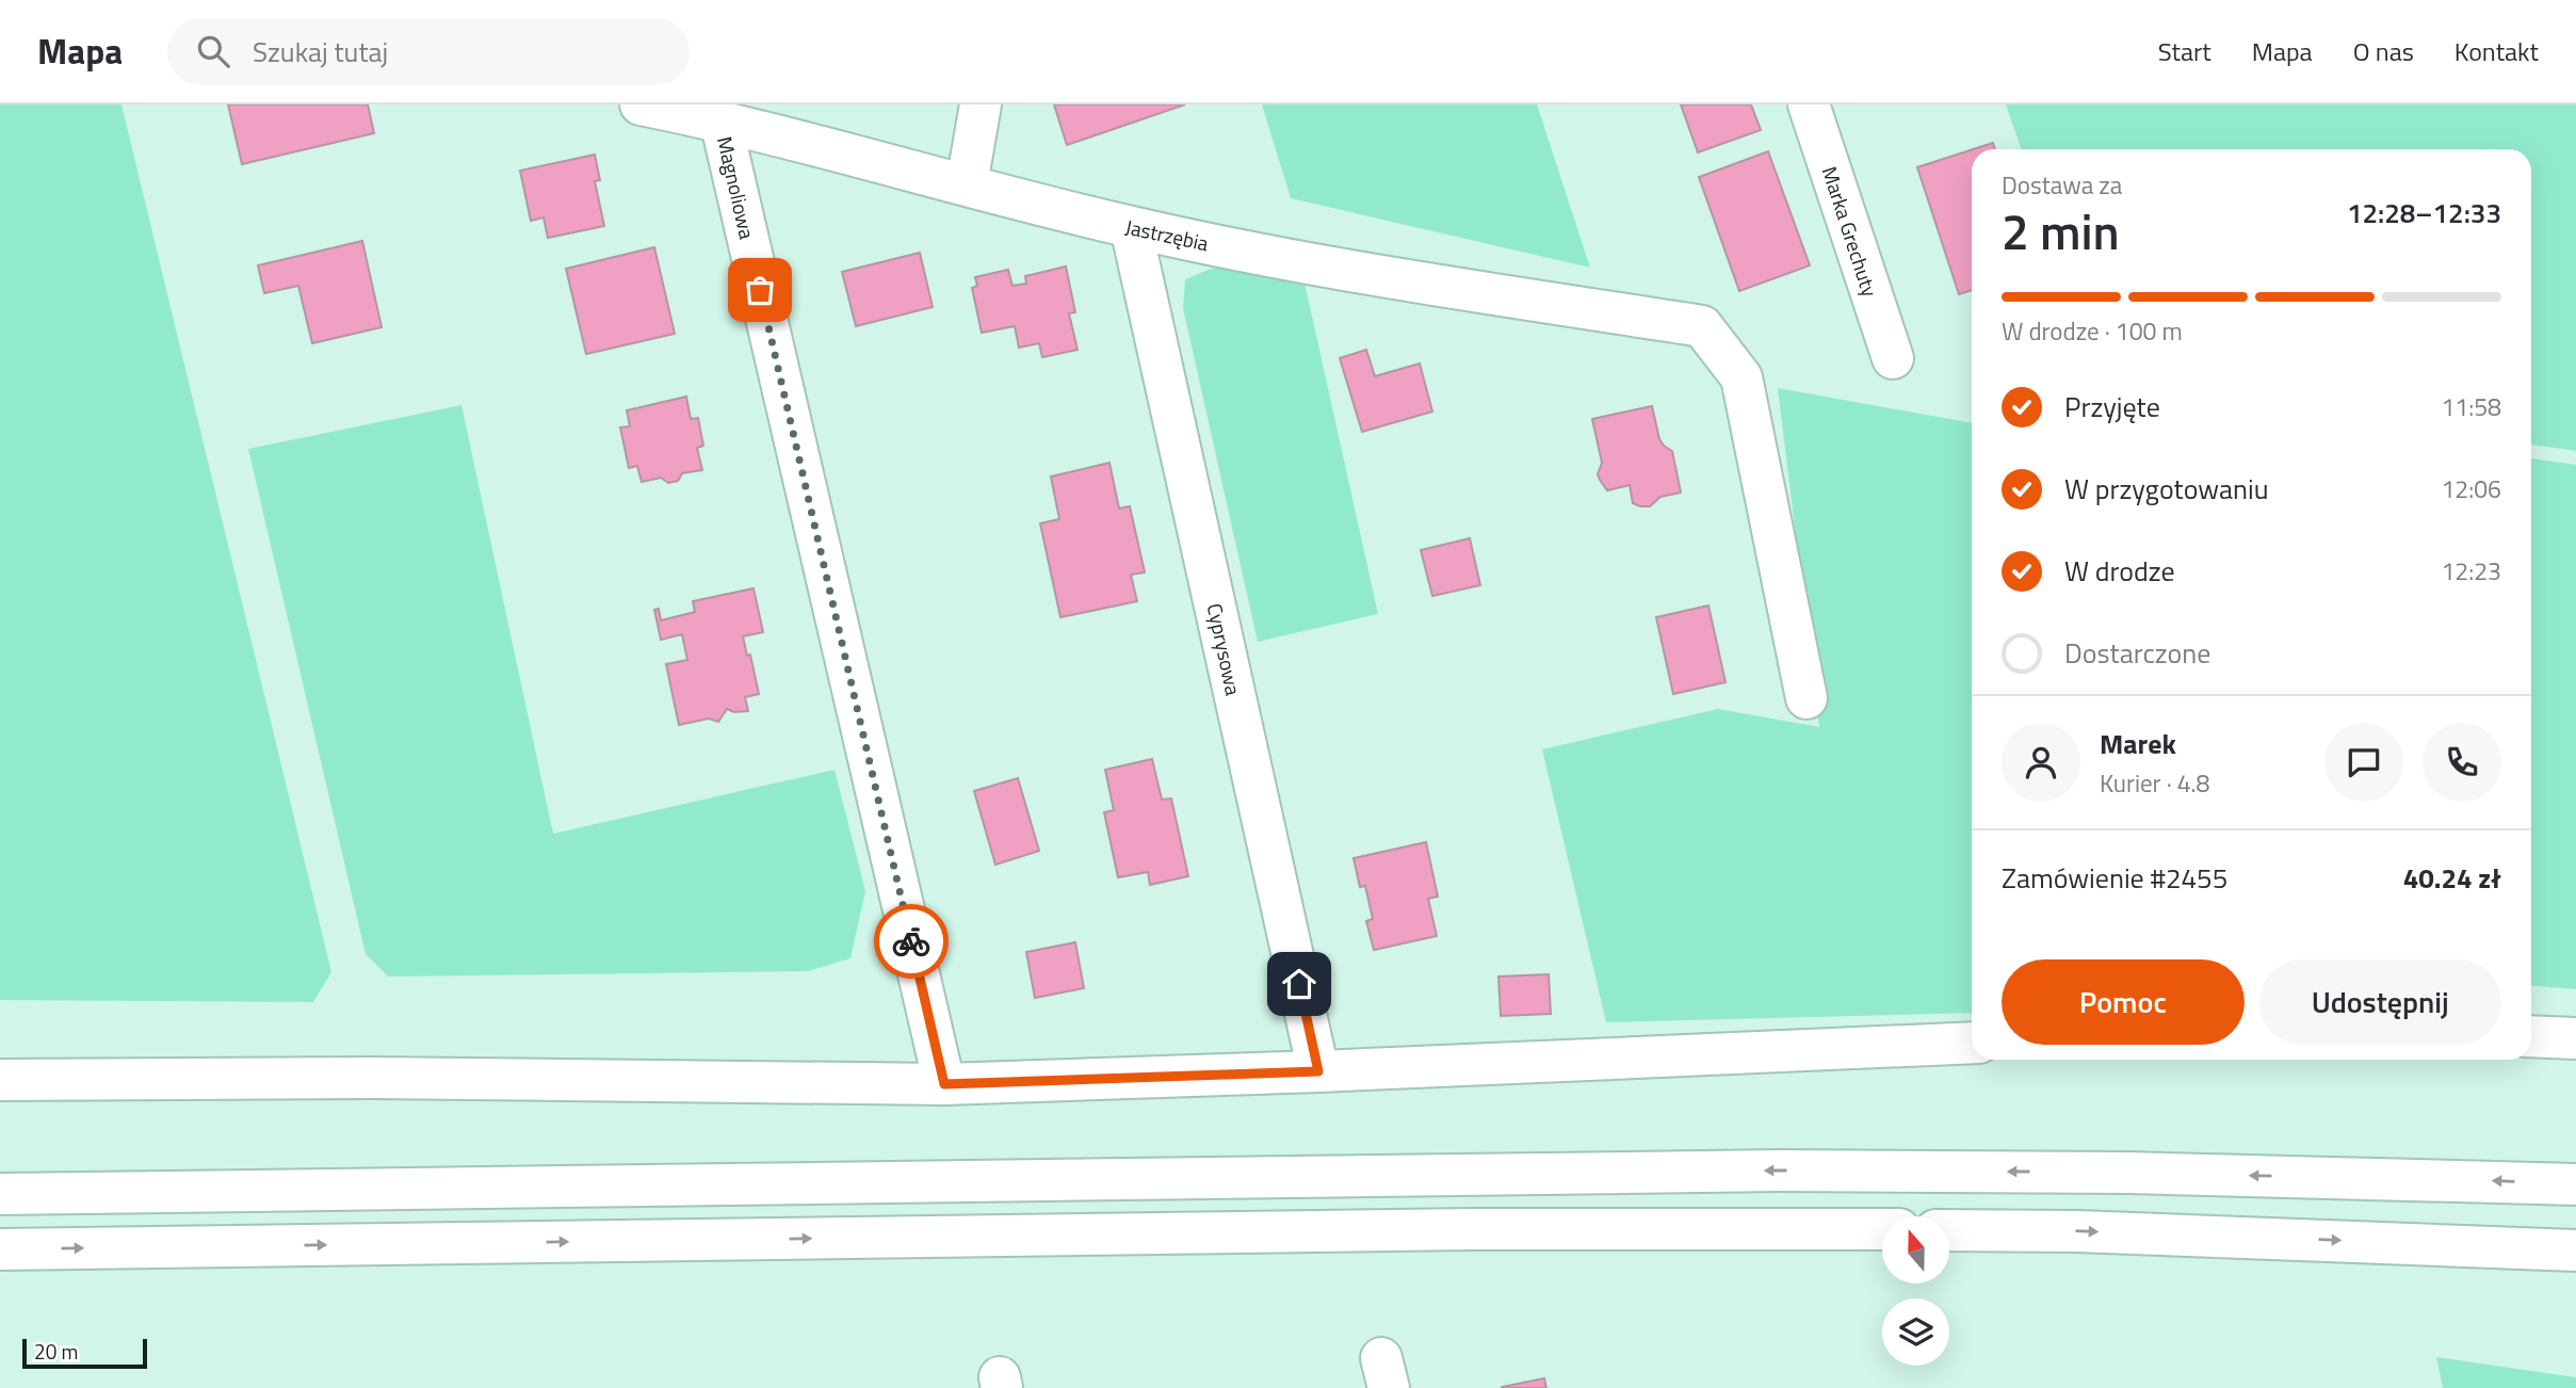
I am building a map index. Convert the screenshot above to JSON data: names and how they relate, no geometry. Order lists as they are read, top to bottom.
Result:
{
  "streets": {
    "main road": [
      "Magnoliowa",
      "Marka Grechuty",
      "Jastrzębia",
      "Cyprysowa"
    ]
  },
  "crossings": [
    ["Magnoliowa", "Jastrzębia"],
    ["Jastrzębia", "Cyprysowa"]
  ],
  "scale_bar": "20 m",
  "north": "top",
  "page": {
    "header": "Mapa",
    "search": "Szukaj tutaj",
    "nav": [
      "Start",
      "Mapa",
      "O nas",
      "Kontakt"
    ],
    "heading": ["2 min", "Dostawa za", "12:28–12:33"],
    "panel": [
      "Marek",
      "Kurier · 4.8",
      "Zamówienie #2455",
      "40.24 zł"
    ],
    "bar": "W drodze · 100 m",
    "list": [
      ["Przyjęte", "11:58"],
      ["W przygotowaniu", "12:06"],
      ["W drodze", "12:23"],
      "Dostarczone"
    ],
    "buttons": ["Pomoc", "Udostępnij"],
    "scale": "20 m"
  }
}
